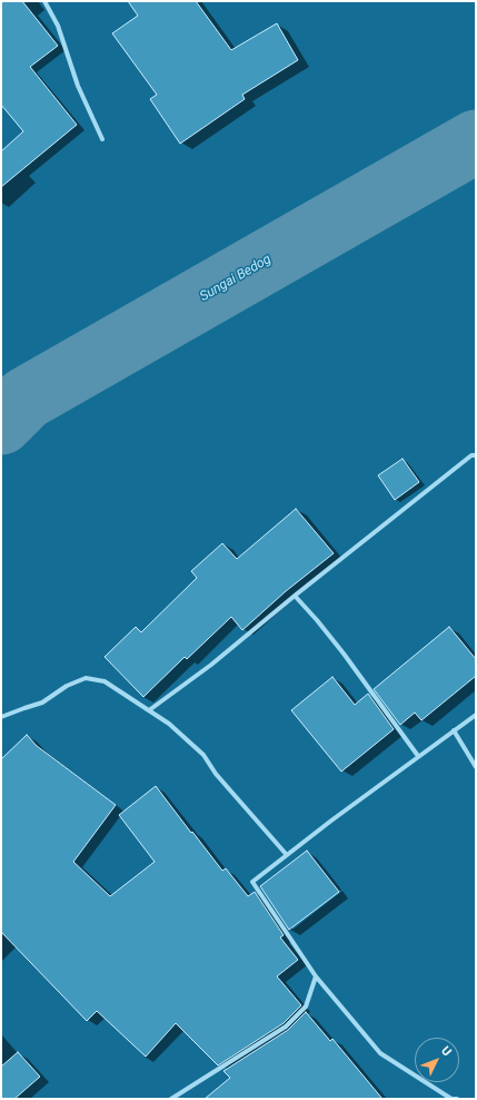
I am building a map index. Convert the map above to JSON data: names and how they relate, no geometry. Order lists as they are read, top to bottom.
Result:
{
  "water": ["Sungai Bedog"],
  "north": "top right"
}
